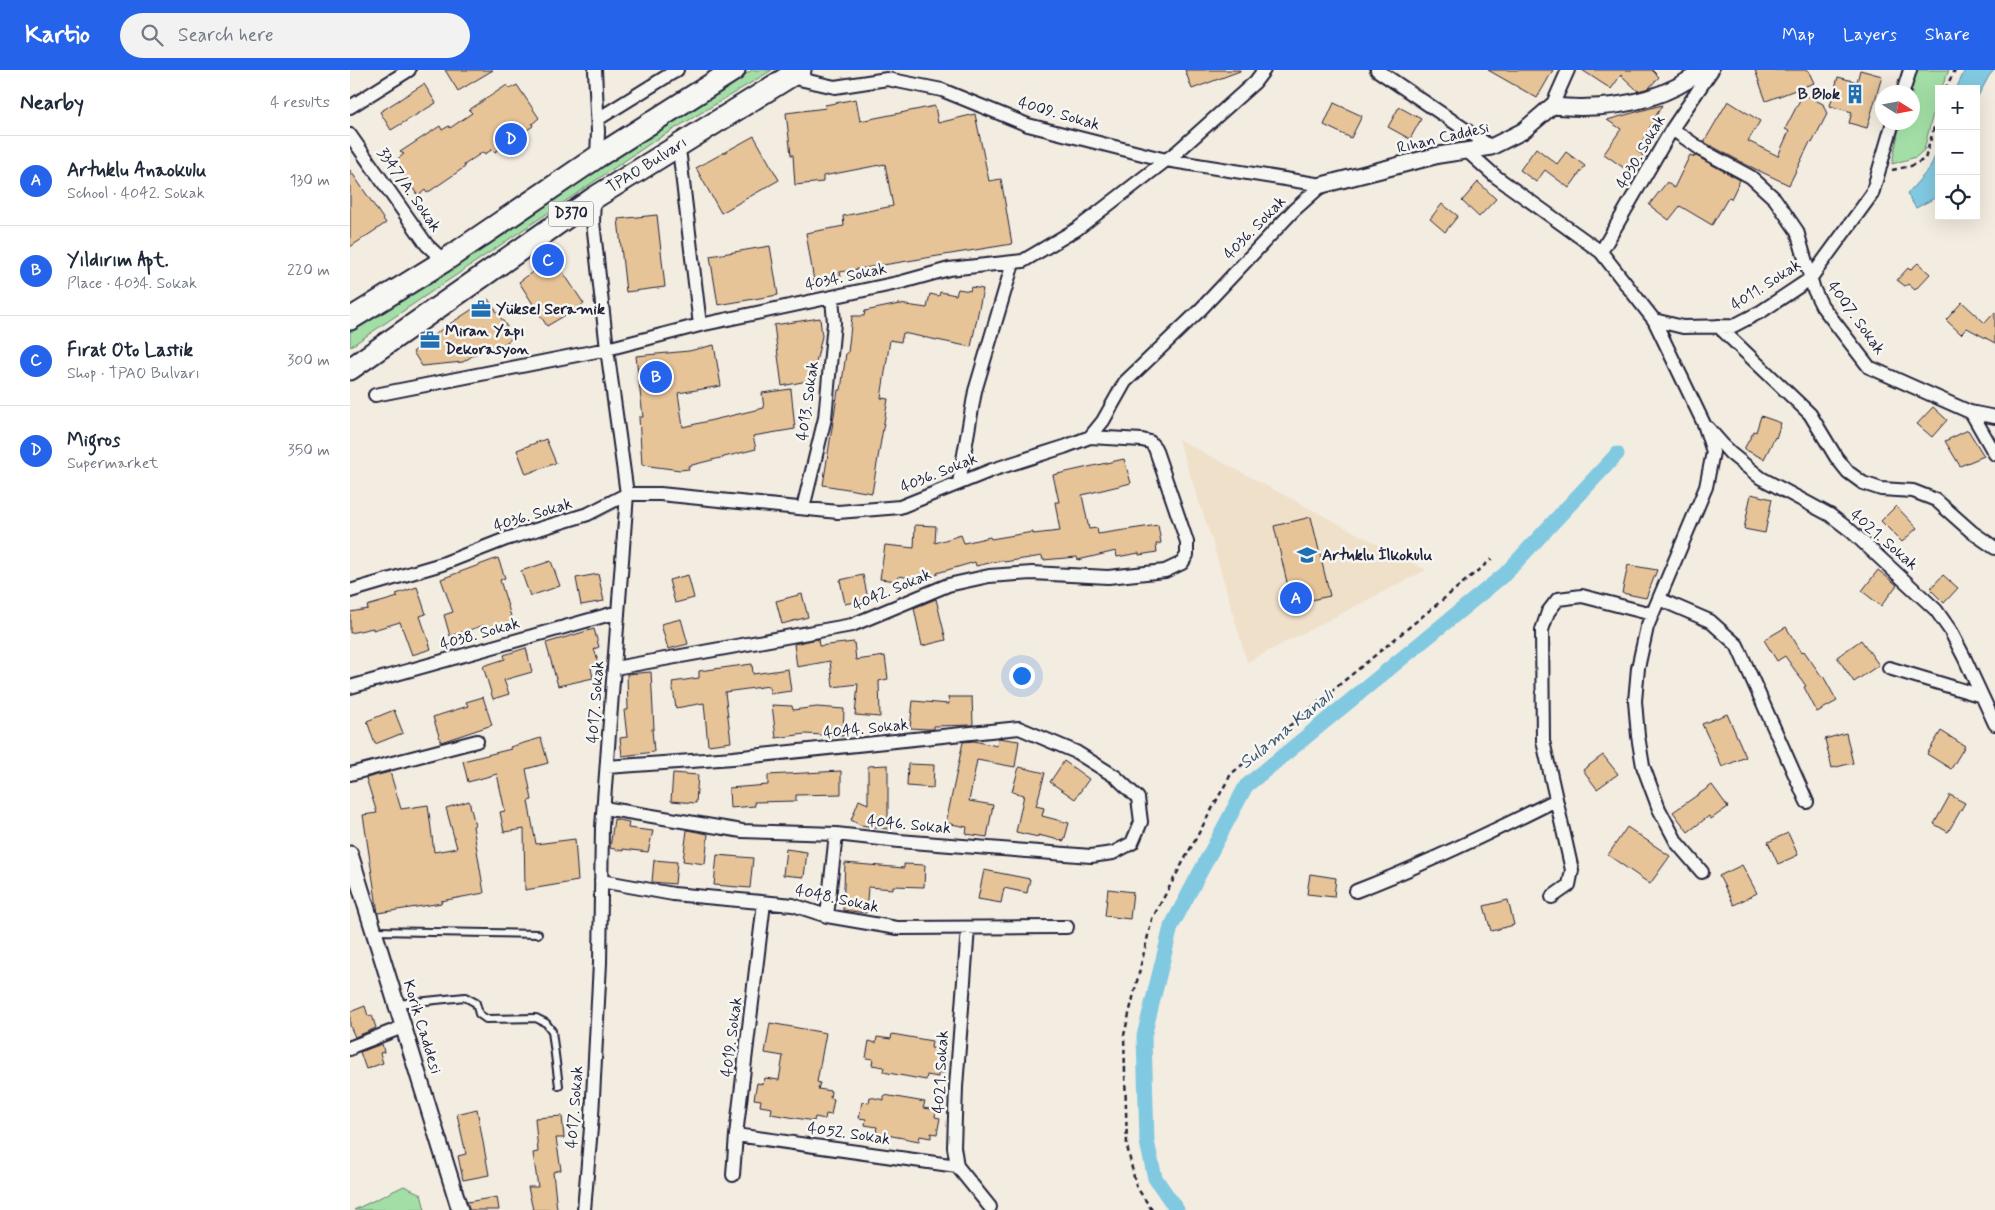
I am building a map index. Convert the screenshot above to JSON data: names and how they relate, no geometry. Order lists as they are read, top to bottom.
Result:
{
  "streets": {
    "highway": ["TPAO Bulvarı", "D370"],
    "street": [
      "4009. Sokak",
      "Rıhan Caddesi",
      "4030. Sokak",
      "3347/A. Sokak",
      "4036. Sokak",
      "4034. Sokak",
      "4011. Sokak",
      "4007. Sokak",
      "4013. Sokak",
      "4021. Sokak",
      "4042. Sokak",
      "4038. Sokak",
      "4017. Sokak",
      "4044. Sokak",
      "4046. Sokak",
      "4048. Sokak",
      "Korik Caddesi",
      "4019. Sokak",
      "4052. Sokak"
    ]
  },
  "crossings": [
    ["4009. Sokak", "Rıhan Caddesi"],
    ["4009. Sokak", "TPAO Bulvarı"],
    ["4009. Sokak", "4036. Sokak"],
    ["4009. Sokak", "4034. Sokak"],
    ["Rıhan Caddesi", "4036. Sokak"],
    ["4030. Sokak", "4007. Sokak"],
    ["TPAO Bulvarı", "3347/A. Sokak"],
    ["TPAO Bulvarı", "4017. Sokak"],
    ["4036. Sokak", "4013. Sokak"],
    ["4036. Sokak", "4042. Sokak"],
    ["4036. Sokak", "4017. Sokak"],
    ["4034. Sokak", "4013. Sokak"],
    ["4034. Sokak", "4017. Sokak"],
    ["4011. Sokak", "4007. Sokak"],
    ["4021. Sokak", "4048. Sokak"],
    ["4021. Sokak", "4052. Sokak"],
    ["4042. Sokak", "4017. Sokak"],
    ["4038. Sokak", "4017. Sokak"],
    ["4017. Sokak", "4044. Sokak"],
    ["4017. Sokak", "4046. Sokak"],
    ["4017. Sokak", "4048. Sokak"],
    ["4044. Sokak", "4046. Sokak"],
    ["4048. Sokak", "4019. Sokak"],
    ["4019. Sokak", "4052. Sokak"]
  ],
  "water": ["Sulama Kanalı"],
  "places": {
    "building": ["B Blok"],
    "office": ["Yüksel Seramik", "Miran Yapı Dekorasyon"],
    "school or university": ["Artuklu İlkokulu"]
  },
  "north": "right",
  "page": {
    "header": "Kartio",
    "search": "Search here",
    "nav": ["Map", "Layers", "Share"],
    "heading": ["Nearby", "4 results"],
    "map_buttons": ["+", "−"],
    "pins": [
      "D",
      "C",
      "B",
      "A"
    ],
    "list": [
      {
        "mark": "A",
        "name": "Artuklu Anaokulu",
        "note": "School · 4042. Sokak",
        "value": "130 m"
      },
      {
        "mark": "B",
        "name": "Yıldırım Apt.",
        "note": "Place · 4034. Sokak",
        "value": "220 m"
      },
      {
        "mark": "C",
        "name": "Fırat Oto Lastik",
        "note": "Shop · TPAO Bulvarı",
        "value": "300 m"
      },
      {
        "mark": "D",
        "name": "Migros",
        "note": "Supermarket",
        "value": "350 m"
      }
    ]
  }
}
